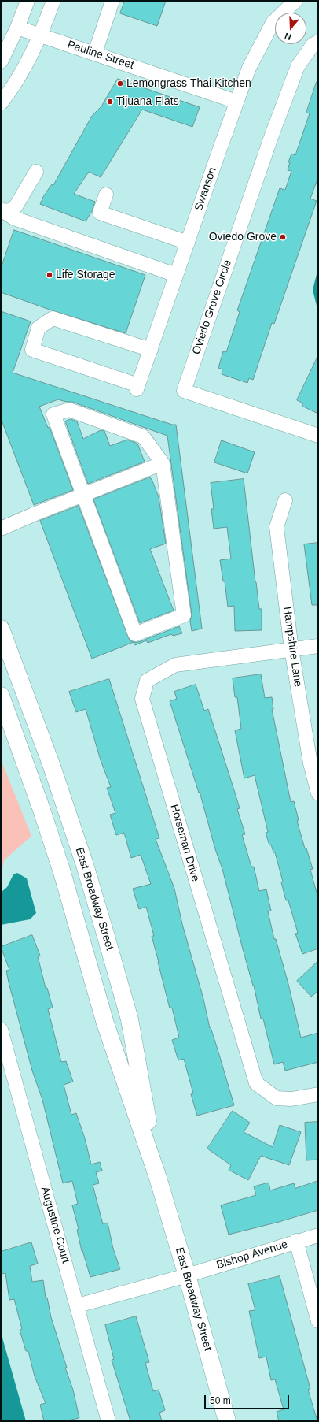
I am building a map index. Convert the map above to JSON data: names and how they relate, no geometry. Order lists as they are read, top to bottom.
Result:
{
  "streets": {
    "main road": ["East Broadway Street"],
    "street": [
      "Pauline Street",
      "Swanson",
      "Oviedo Grove Circle",
      "Hampshire Lane",
      "Horseman Drive",
      "Augustine Court",
      "Bishop Avenue"
    ]
  },
  "crossings": [
    ["Pauline Street", "Swanson"],
    ["Hampshire Lane", "Horseman Drive"],
    ["East Broadway Street", "Bishop Avenue"],
    ["Augustine Court", "Bishop Avenue"]
  ],
  "places": [
    "Lemongrass Thai Kitchen",
    "Tijuana Flats",
    "Oviedo Grove",
    "Life Storage"
  ],
  "scale_bar": "50 m",
  "north": "bottom"
}
